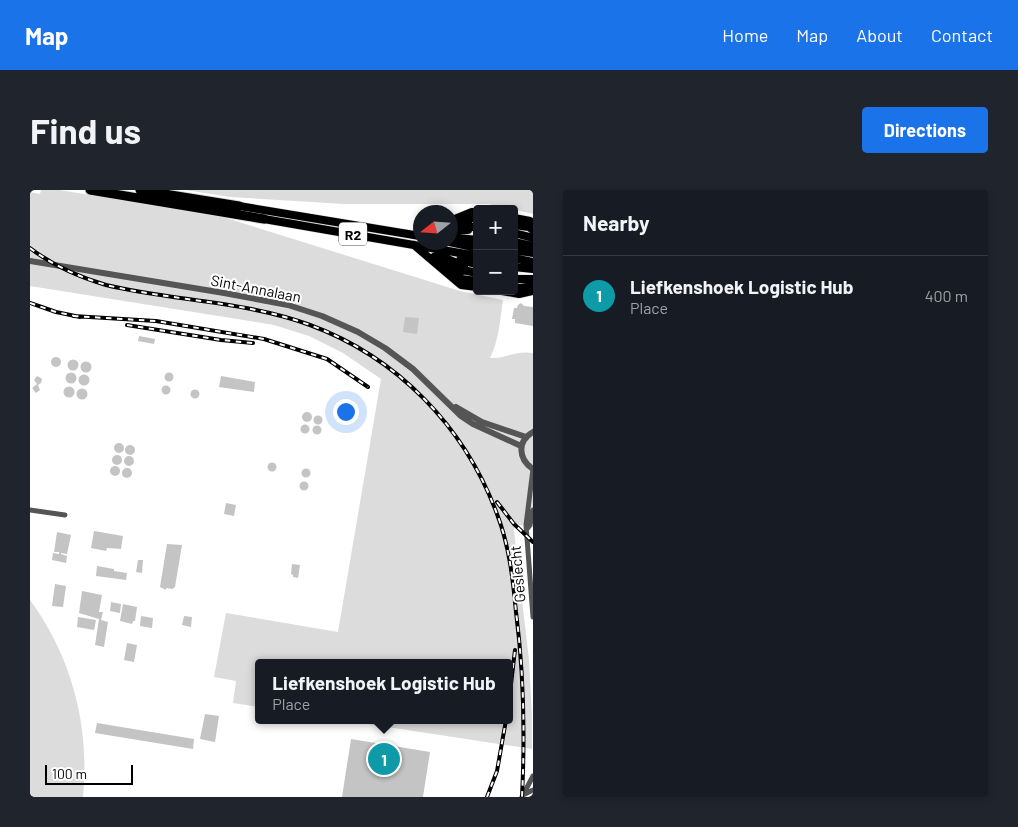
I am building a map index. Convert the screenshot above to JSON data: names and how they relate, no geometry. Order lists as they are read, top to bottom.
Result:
{
  "streets": {
    "highway": ["R2"],
    "street": ["Sint-Annalaan", "Geslecht"]
  },
  "crossings": [
    ["Sint-Annalaan", "Geslecht"]
  ],
  "scale_bar": "100 m",
  "north": "left",
  "page": {
    "header": "Map",
    "nav": [
      "Home",
      "Map",
      "About",
      "Contact"
    ],
    "buttons": "Directions",
    "title": "Find us",
    "heading": "Nearby",
    "map_buttons": ["+", "−"],
    "list": [
      {
        "mark": "1",
        "name": "Liefkenshoek Logistic Hub",
        "note": "Place",
        "value": "400 m"
      }
    ],
    "popup": ["Liefkenshoek Logistic Hub", "Place"],
    "pins": "1",
    "scale": "100 m"
  }
}
